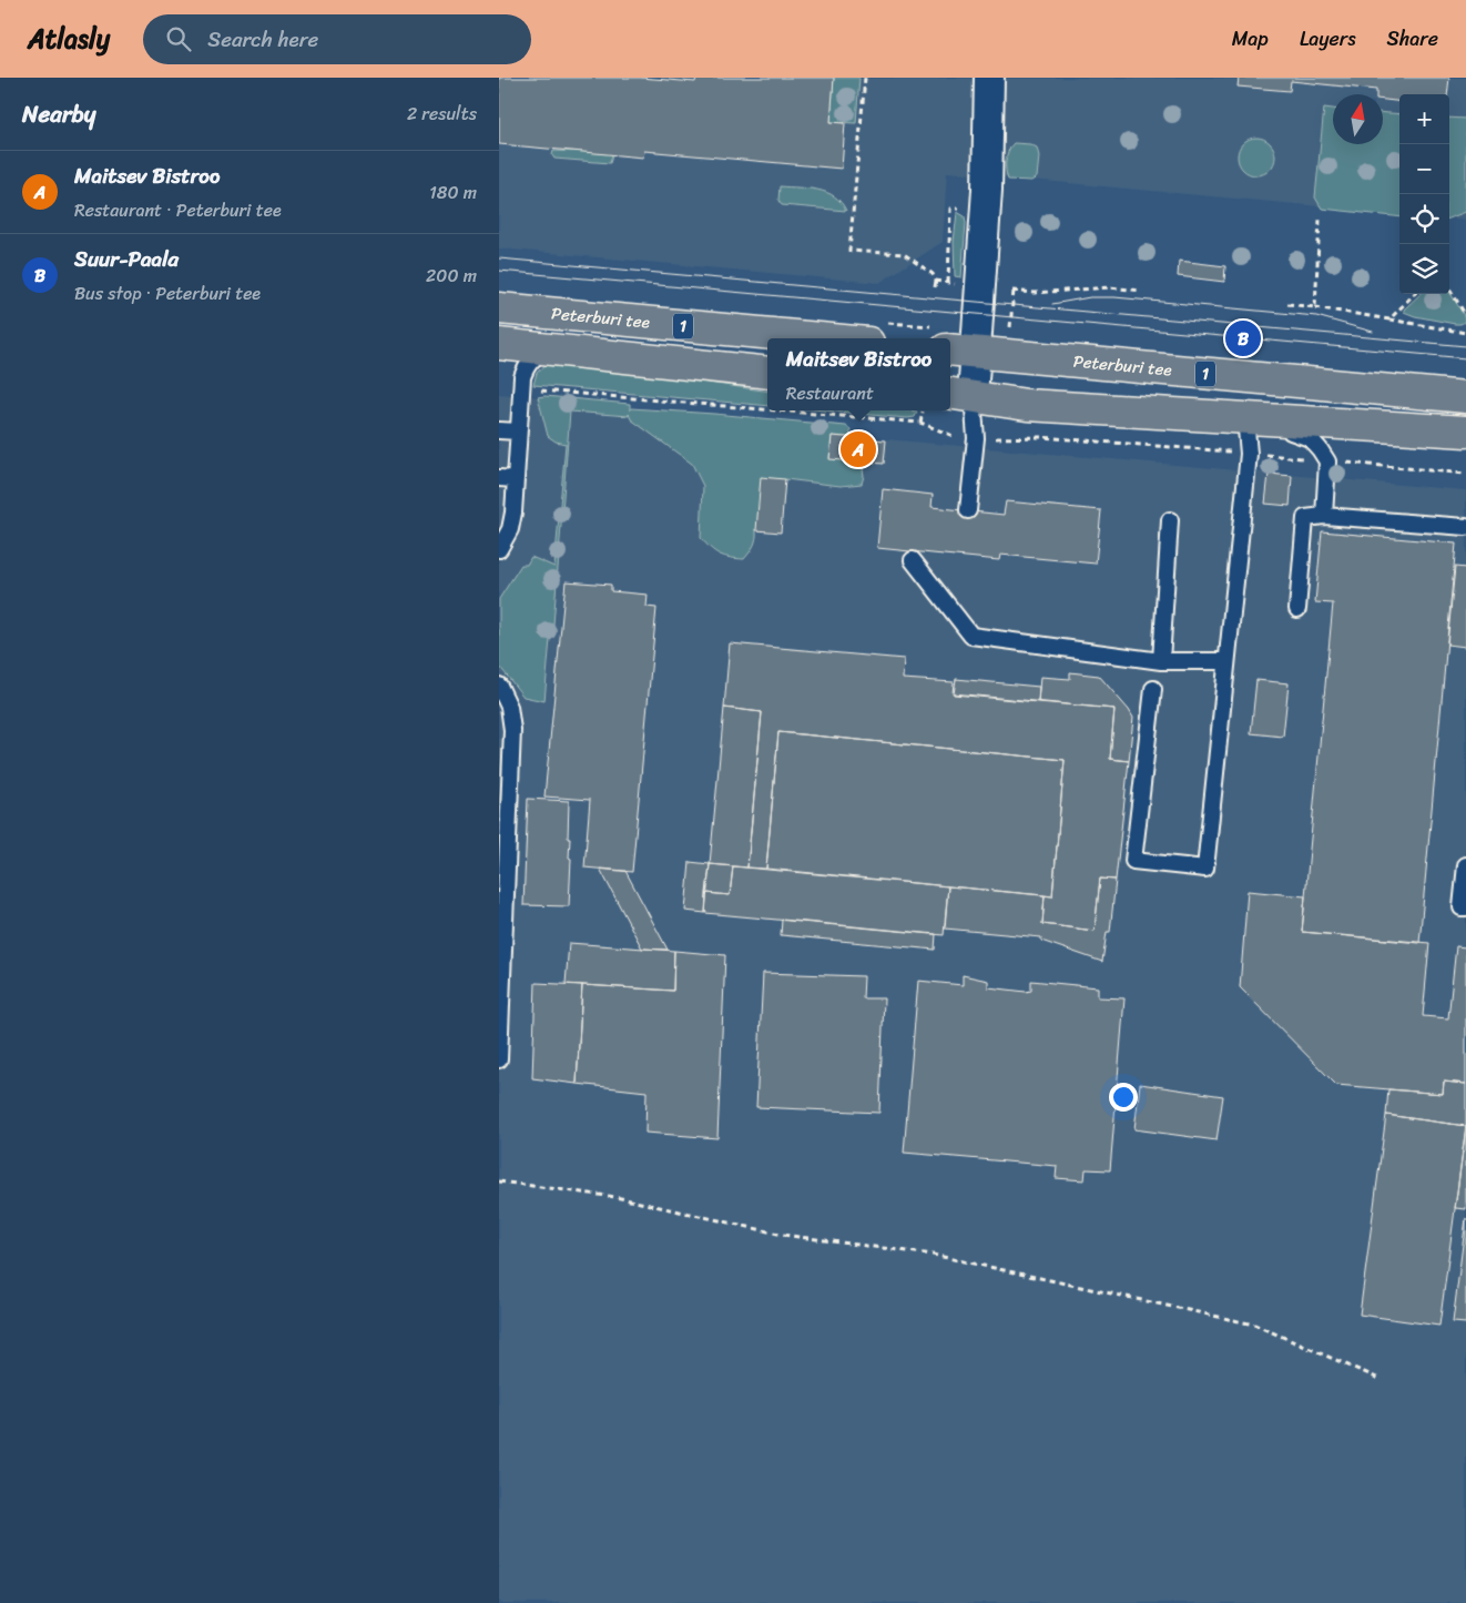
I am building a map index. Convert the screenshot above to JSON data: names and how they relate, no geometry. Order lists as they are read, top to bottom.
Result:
{
  "streets": {
    "highway": ["Peterburi tee", "1"]
  },
  "north": "top",
  "page": {
    "header": "Atlasly",
    "search": "Search here",
    "nav": ["Map", "Layers", "Share"],
    "heading": ["Nearby", "2 results"],
    "map_buttons": ["+", "−"],
    "list": [
      {
        "mark": "A",
        "name": "Maitsev Bistroo",
        "note": "Restaurant · Peterburi tee",
        "value": "180 m"
      },
      {
        "mark": "B",
        "name": "Suur-Paala",
        "note": "Bus stop · Peterburi tee",
        "value": "200 m"
      }
    ],
    "pins": ["B", "A"],
    "popup": ["Maitsev Bistroo", "Restaurant"]
  }
}
